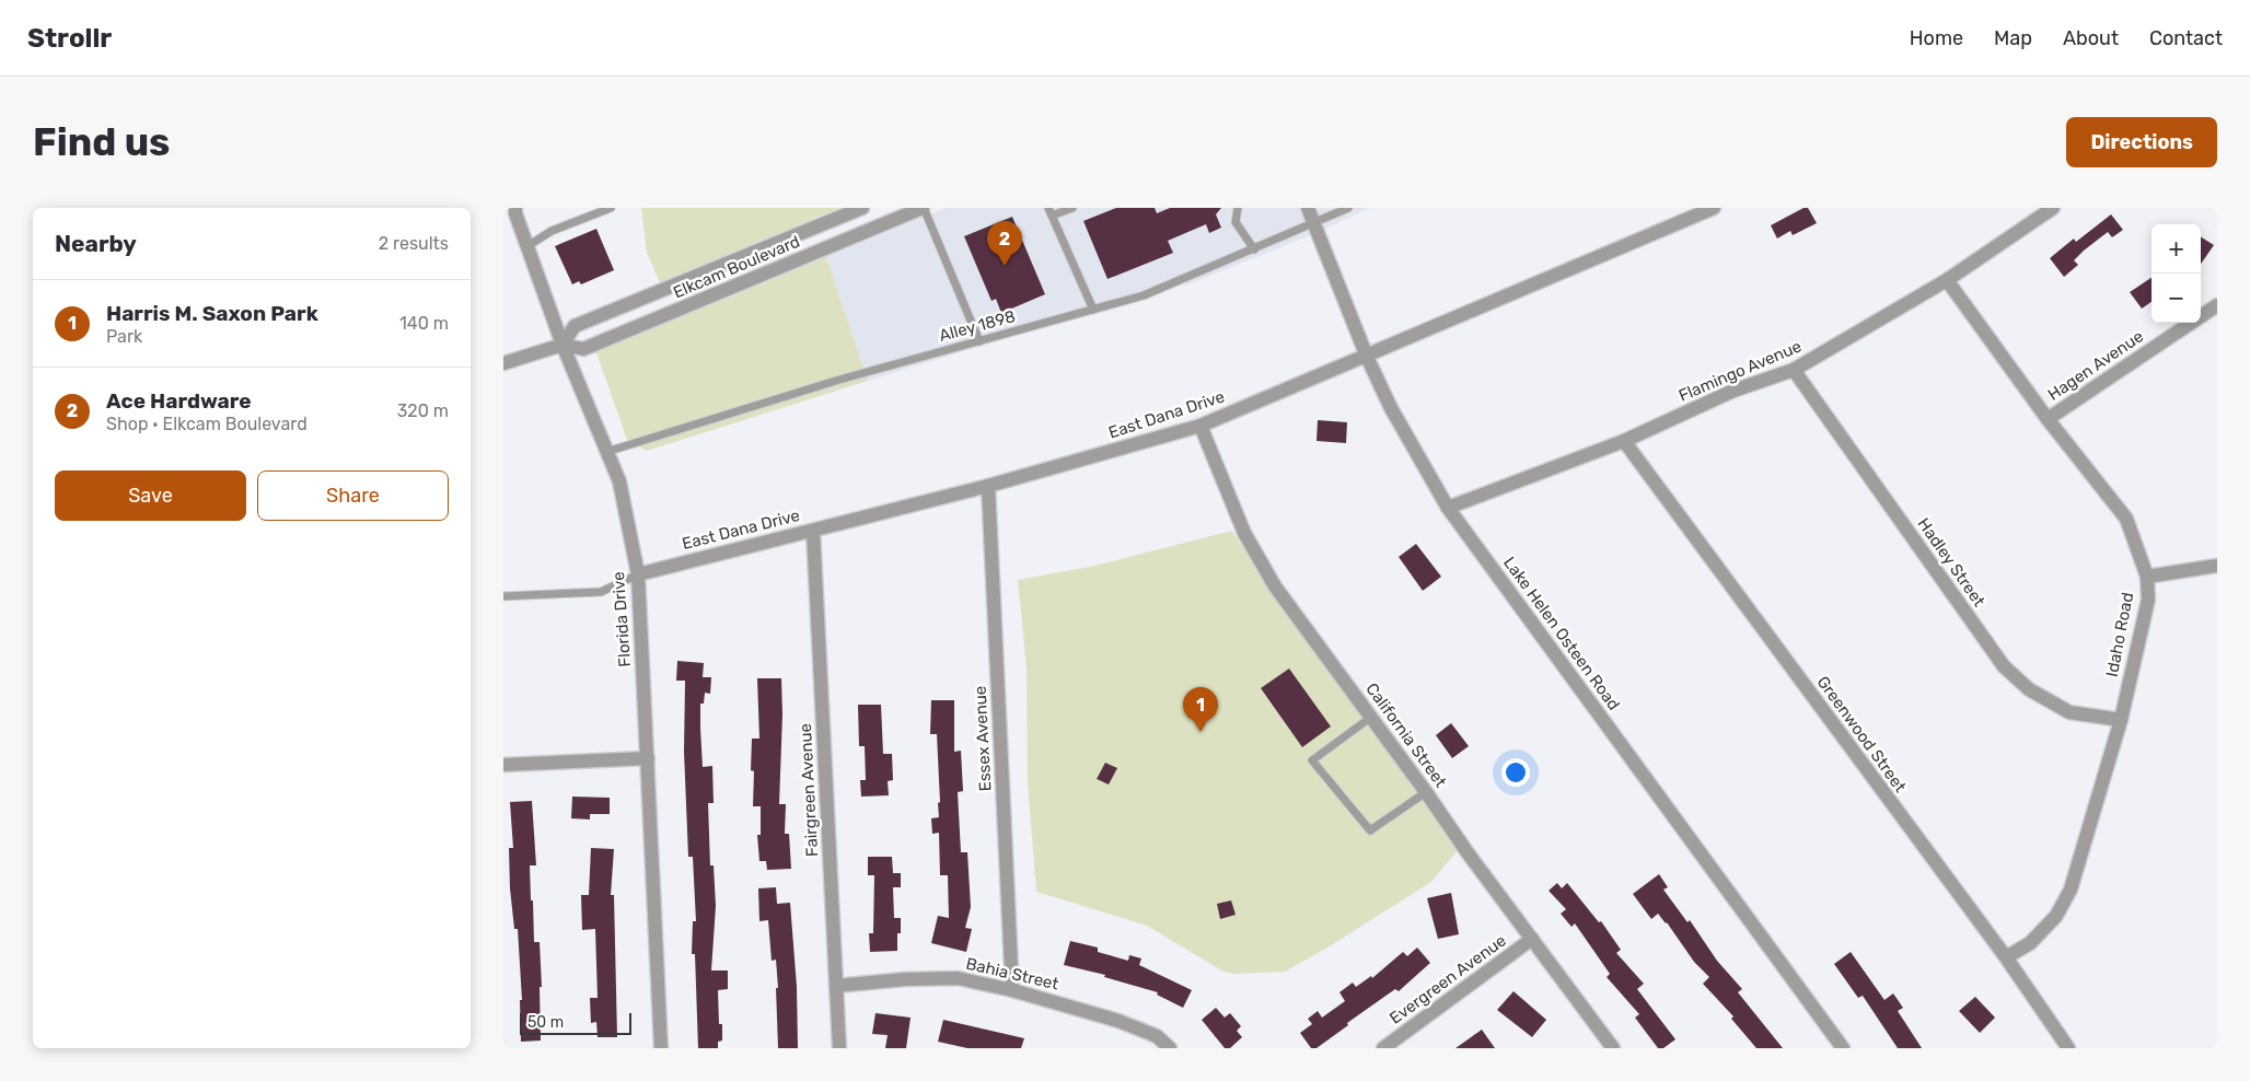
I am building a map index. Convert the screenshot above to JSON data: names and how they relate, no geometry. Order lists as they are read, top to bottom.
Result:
{
  "streets": {
    "street": [
      "Elkcam Boulevard",
      "Hagen Avenue",
      "Flamingo Avenue",
      "East Dana Drive",
      "Hadley Street",
      "Florida Drive",
      "Lake Helen Osteen Road",
      "Idaho Road",
      "Greenwood Street",
      "California Street",
      "Essex Avenue",
      "Fairgreen Avenue",
      "Bahia Street",
      "Evergreen Avenue"
    ],
    "lane": ["Alley 1898"]
  },
  "crossings": [
    ["Elkcam Boulevard", "Florida Drive"],
    ["Alley 1898", "Florida Drive"],
    ["Alley 1898", "Lake Helen Osteen Road"],
    ["Hagen Avenue", "Idaho Road"],
    ["Flamingo Avenue", "Hadley Street"],
    ["Flamingo Avenue", "Lake Helen Osteen Road"],
    ["Flamingo Avenue", "Idaho Road"],
    ["Flamingo Avenue", "Greenwood Street"],
    ["East Dana Drive", "Florida Drive"],
    ["East Dana Drive", "Lake Helen Osteen Road"],
    ["East Dana Drive", "California Street"],
    ["East Dana Drive", "Essex Avenue"],
    ["East Dana Drive", "Fairgreen Avenue"],
    ["Hadley Street", "Idaho Road"],
    ["Idaho Road", "Greenwood Street"],
    ["California Street", "Evergreen Avenue"],
    ["Essex Avenue", "Bahia Street"],
    ["Fairgreen Avenue", "Bahia Street"]
  ],
  "scale_bar": "50 m",
  "page": {
    "header": "Strollr",
    "nav": [
      "Home",
      "Map",
      "About",
      "Contact"
    ],
    "buttons": [
      "Directions",
      ["Save", "Share"]
    ],
    "title": "Find us",
    "heading": ["Nearby", "2 results"],
    "pins": ["2", "1"],
    "map_buttons": ["+", "−"],
    "list": [
      {
        "mark": "1",
        "name": "Harris M. Saxon Park",
        "note": "Park",
        "value": "140 m"
      },
      {
        "mark": "2",
        "name": "Ace Hardware",
        "note": "Shop · Elkcam Boulevard",
        "value": "320 m"
      }
    ],
    "scale": "50 m"
  }
}
